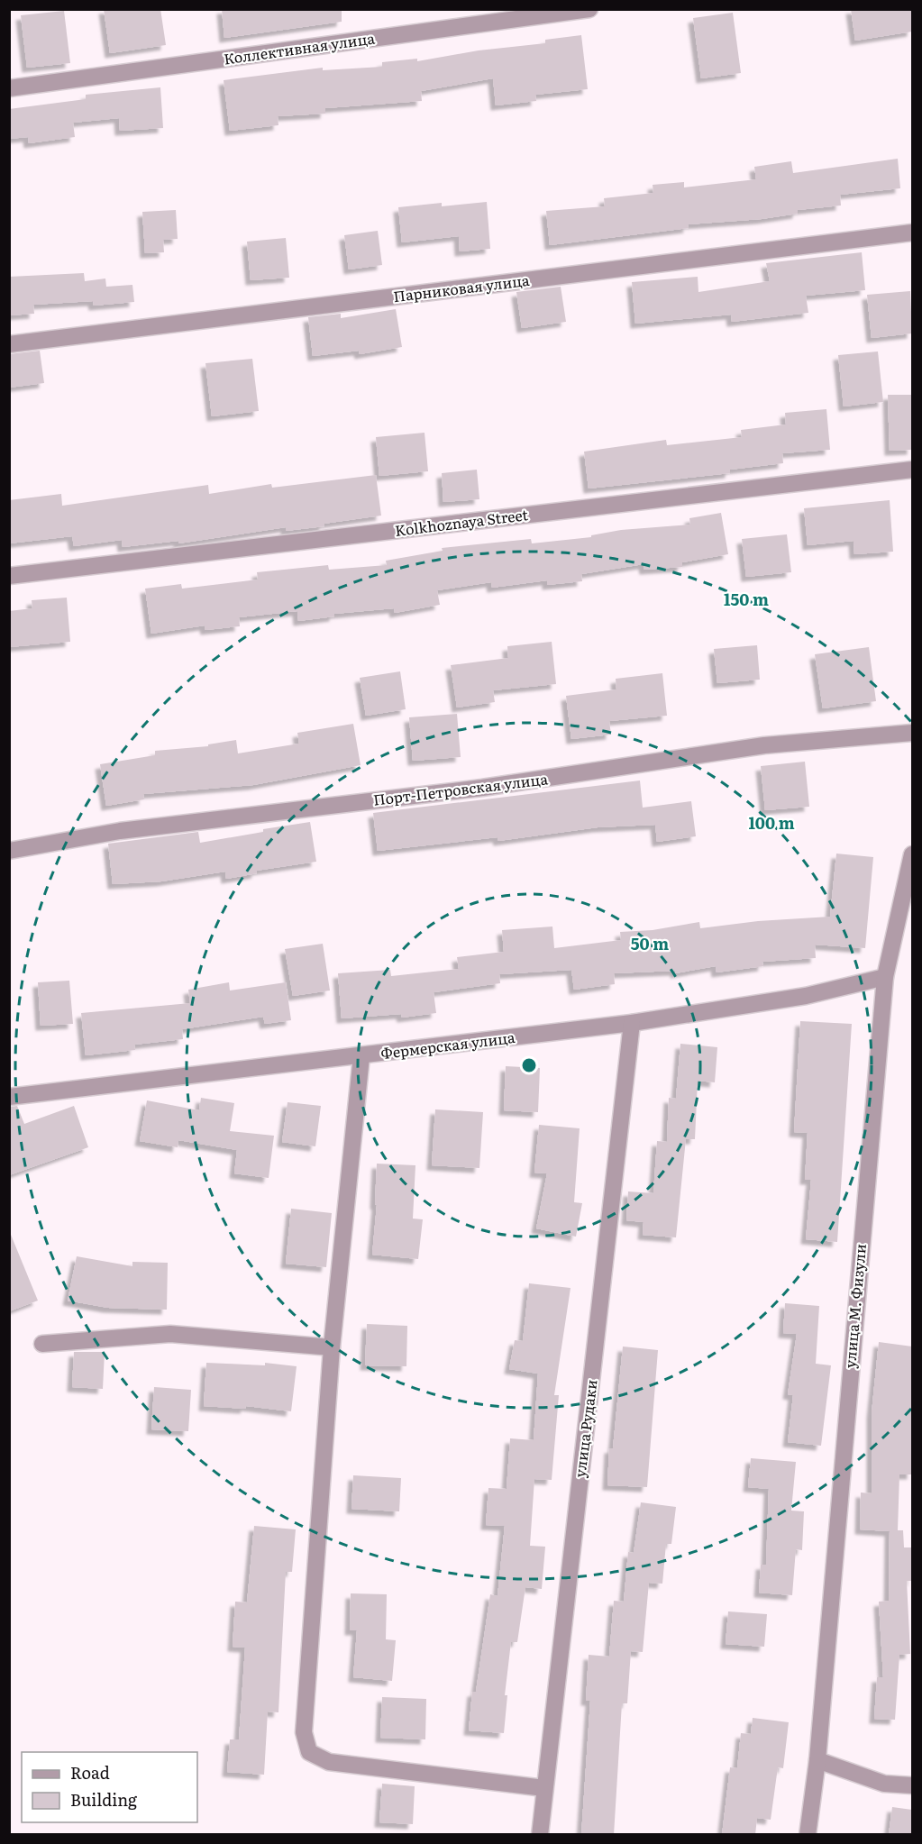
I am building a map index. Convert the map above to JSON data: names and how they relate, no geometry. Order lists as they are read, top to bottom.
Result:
{
  "streets": {
    "street": [
      "Коллективная улица",
      "Парниковая улица",
      "Kolkhoznaya Street",
      "Порт-Петровская улица",
      "Фермерская улица",
      "улица М. Физули",
      "улица Рудаки"
    ]
  },
  "crossings": [
    ["Фермерская улица", "улица М. Физули"],
    ["Фермерская улица", "улица Рудаки"]
  ],
  "legend": ["Road", "Building"],
  "rings": ["150 m", "100 m", "50 m"]
}
